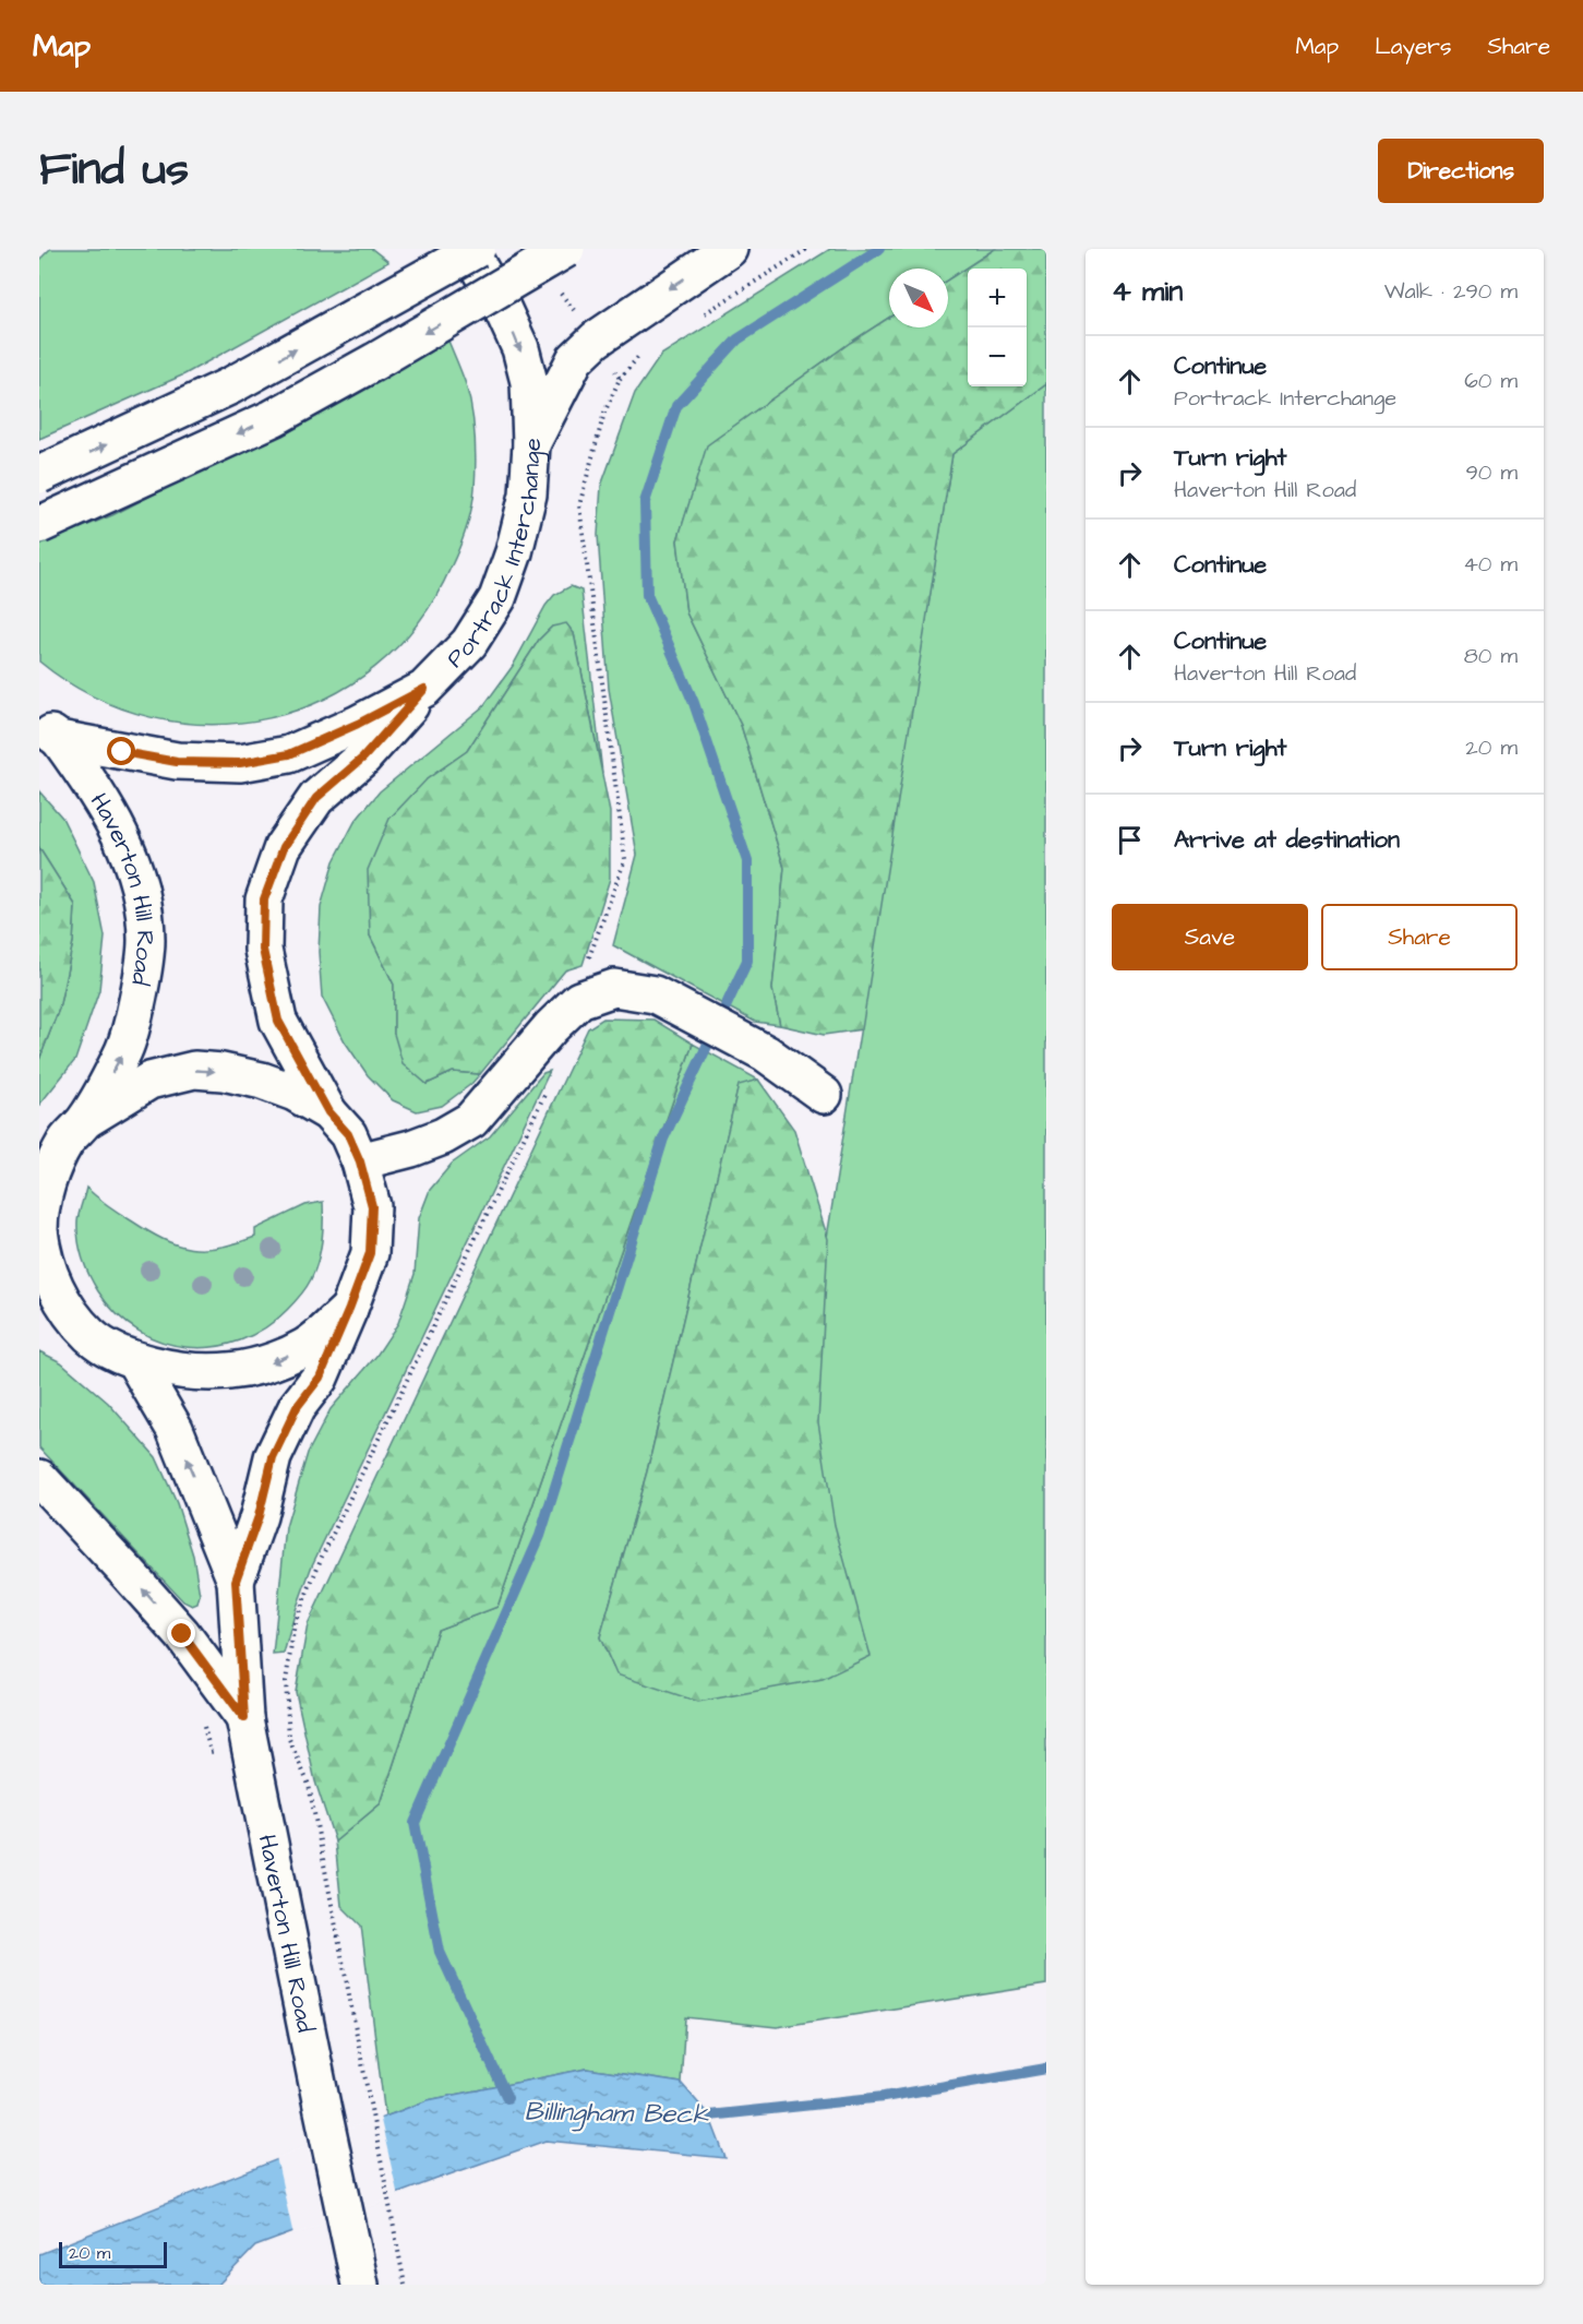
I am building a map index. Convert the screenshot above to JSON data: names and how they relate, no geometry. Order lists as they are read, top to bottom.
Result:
{
  "streets": {
    "main road": ["Portrack Interchange", "Haverton Hill Road"]
  },
  "crossings": [
    ["Portrack Interchange", "Haverton Hill Road"]
  ],
  "water": ["Billingham Beck"],
  "scale_bar": "20 m",
  "north": "bottom right",
  "page": {
    "header": "Map",
    "nav": ["Map", "Layers", "Share"],
    "title": "Find us",
    "buttons": [
      "Directions",
      ["Save", "Share"]
    ],
    "heading": ["4 min", "Walk · 290 m"],
    "map_buttons": ["+", "−"],
    "list": [
      ["Continue", "Portrack Interchange", "60 m"],
      ["Turn right", "Haverton Hill Road", "90 m"],
      ["Continue", "40 m"],
      ["Continue", "Haverton Hill Road", "80 m"],
      ["Turn right", "20 m"],
      "Arrive at destination"
    ],
    "scale": "20 m"
  }
}
